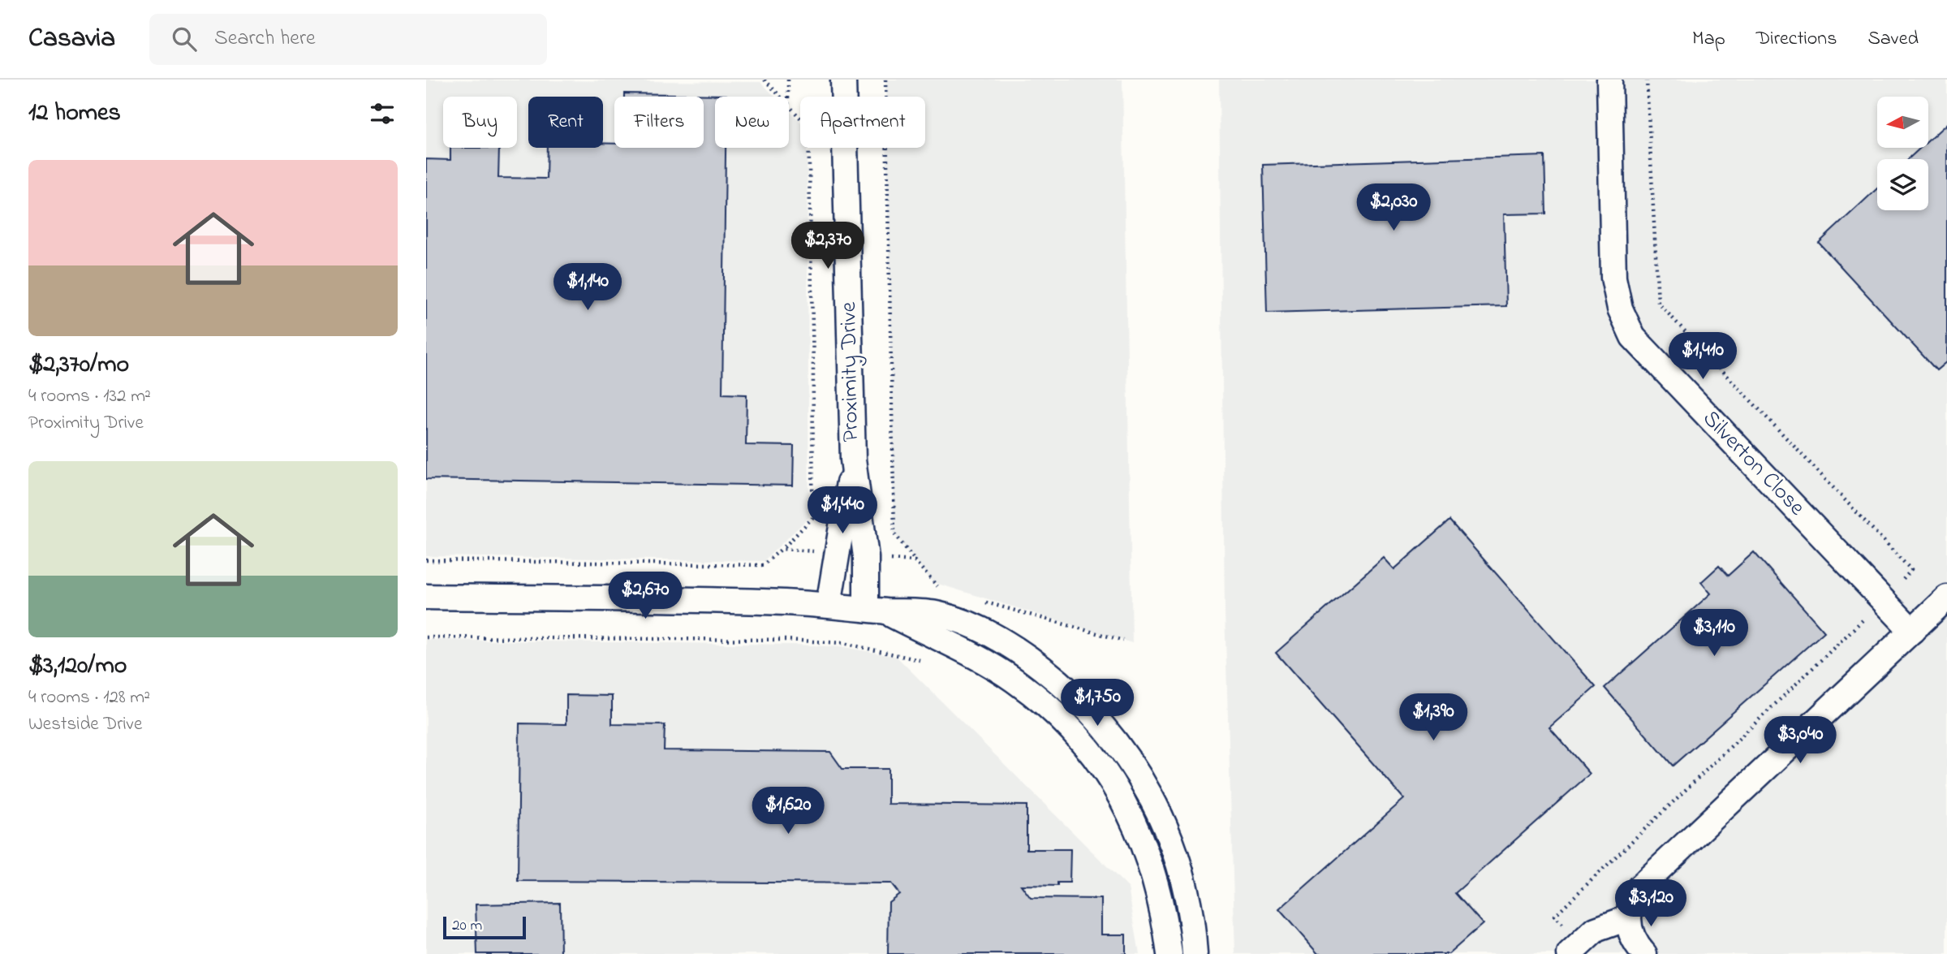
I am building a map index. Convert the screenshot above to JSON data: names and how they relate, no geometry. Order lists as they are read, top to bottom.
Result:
{
  "streets": {
    "street": ["Proximity Drive", "Silverton Close"]
  },
  "scale_bar": "20 m",
  "north": "left",
  "page": {
    "header": "Casavia",
    "search": "Search here",
    "nav": ["Map", "Directions", "Saved"],
    "heading": "12 homes",
    "chip": [
      "Buy",
      "Rent",
      "Filters",
      "New",
      "Apartment"
    ],
    "list": [
      {
        "name": "$2,370/mo",
        "note": "4 rooms · 132 m² · Proximity Drive"
      },
      {
        "name": "$3,120/mo",
        "note": "4 rooms · 128 m² · Westside Drive"
      }
    ],
    "price": [
      "$2,030",
      "$2,370",
      "$1,140",
      "$1,410",
      "$1,440",
      "$2,670",
      "$3,110",
      "$1,750",
      "$1,390",
      "$3,040",
      "$1,620",
      "$3,120"
    ],
    "scale": "20 m"
  }
}
